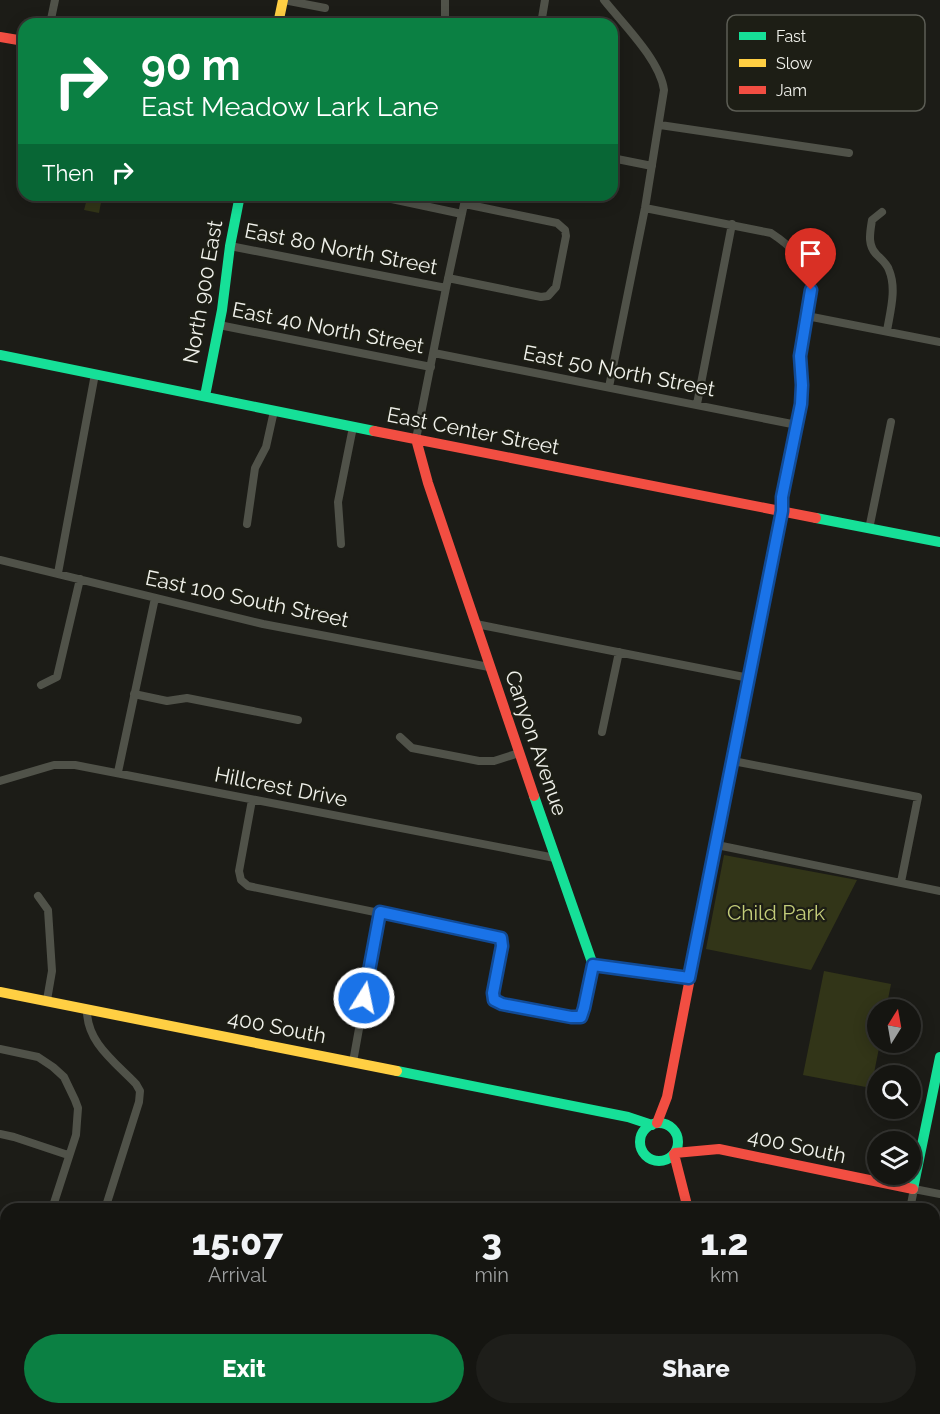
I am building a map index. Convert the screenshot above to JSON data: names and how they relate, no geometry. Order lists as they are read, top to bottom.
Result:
{
  "streets": {
    "street": [
      "East 80 North Street",
      "North 900 East",
      "East 40 North Street",
      "East 50 North Street",
      "East Center Street",
      "East 100 South Street",
      "Canyon Avenue",
      "Hillcrest Drive",
      "400 South"
    ]
  },
  "crossings": [
    ["East 80 North Street", "North 900 East"],
    ["North 900 East", "East 40 North Street"],
    ["North 900 East", "East Center Street"],
    ["East Center Street", "Canyon Avenue"],
    ["East 100 South Street", "Canyon Avenue"],
    ["Canyon Avenue", "Hillcrest Drive"]
  ],
  "parks": ["Child Park"],
  "legend": ["Fast", "Slow", "Jam"],
  "north": "top",
  "page": {
    "turn": ["90 m", "East Meadow Lark Lane"],
    "then": "Then",
    "eta": [
      "15:07",
      "Arrival",
      "3",
      "min",
      "1.2",
      "km"
    ],
    "buttons": ["Exit", "Share"]
  }
}
